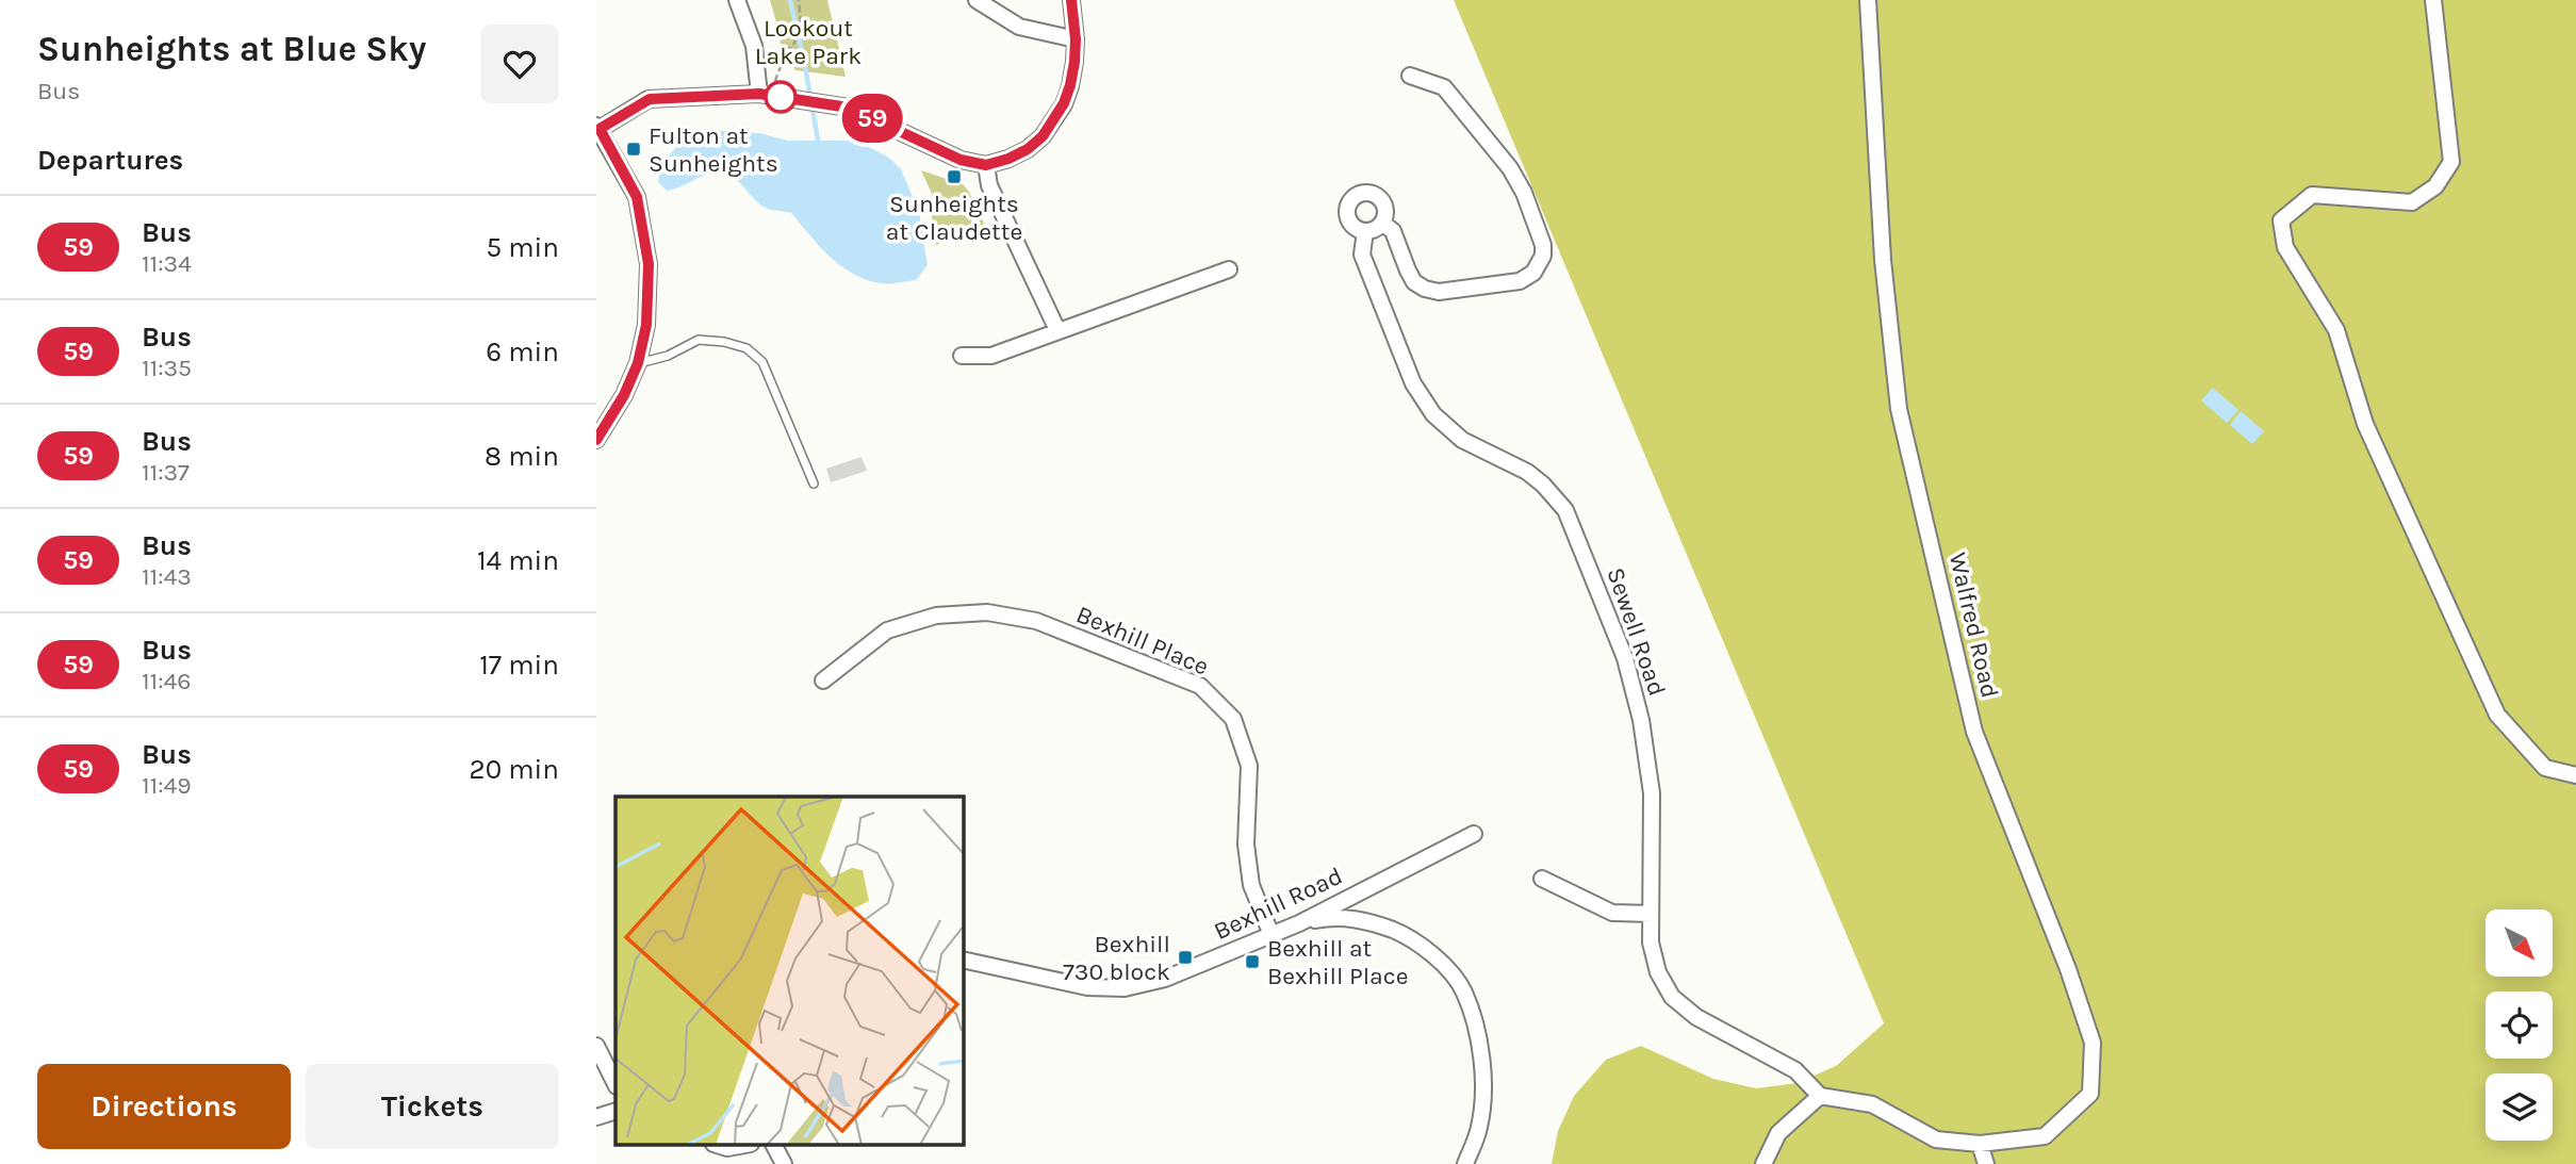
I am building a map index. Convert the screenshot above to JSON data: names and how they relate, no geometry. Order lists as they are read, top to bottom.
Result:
{
  "streets": {
    "street": [
      "Walfred Road",
      "Sewell Road",
      "Bexhill Place",
      "Bexhill Road"
    ]
  },
  "crossings": [
    ["Walfred Road", "Sewell Road"],
    ["Bexhill Place", "Bexhill Road"]
  ],
  "parks": ["Lookout Lake Park"],
  "places": {
    "transit": [
      "Fulton at Sunheights",
      "Sunheights at Claudette",
      "Bexhill 730 block",
      "Bexhill at Bexhill Place"
    ]
  },
  "lines": ["bus line 59"],
  "north": "bottom right",
  "page": {
    "heading": [
      ["Sunheights at Blue Sky", "Bus"],
      "Departures"
    ],
    "on_map": "59",
    "list": [
      {
        "mark": "59",
        "name": "Bus",
        "note": "11:34",
        "value": "5 min"
      },
      {
        "mark": "59",
        "name": "Bus",
        "note": "11:35",
        "value": "6 min"
      },
      {
        "mark": "59",
        "name": "Bus",
        "note": "11:37",
        "value": "8 min"
      },
      {
        "mark": "59",
        "name": "Bus",
        "note": "11:43",
        "value": "14 min"
      },
      {
        "mark": "59",
        "name": "Bus",
        "note": "11:46",
        "value": "17 min"
      },
      {
        "mark": "59",
        "name": "Bus",
        "note": "11:49",
        "value": "20 min"
      }
    ],
    "buttons": ["Directions", "Tickets"]
  }
}
